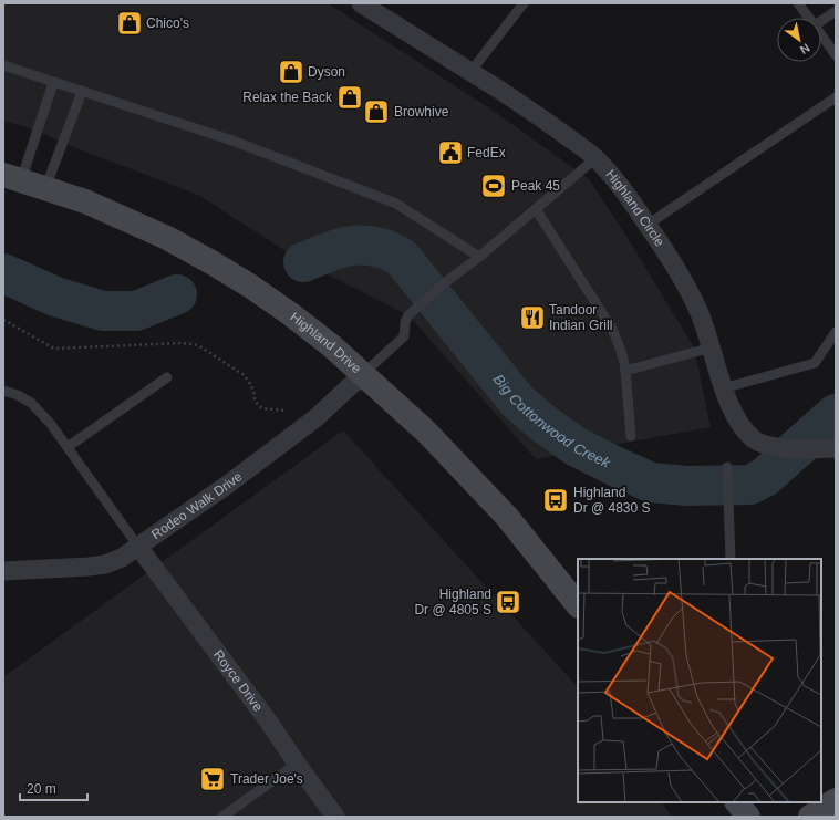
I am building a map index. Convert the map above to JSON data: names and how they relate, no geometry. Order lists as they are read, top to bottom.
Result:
{
  "streets": {
    "main road": ["Highland Drive"],
    "street": ["Highland Circle", "Rodeo Walk Drive", "Royce Drive"]
  },
  "crossings": [
    ["Highland Drive", "Rodeo Walk Drive"],
    ["Rodeo Walk Drive", "Royce Drive"]
  ],
  "water": ["Big Cottonwood Creek"],
  "places": {
    "shop": [
      "Chico's",
      "Dyson",
      "Relax the Back",
      "Browhive"
    ],
    "public building": ["FedEx"],
    "sports": ["Peak 45"],
    "restaurant": ["Tandoor Indian Grill"],
    "bus stop": ["Highland Dr @ 4830 S", "Highland Dr @ 4805 S"],
    "supermarket": ["Trader Joe's"]
  },
  "scale_bar": "20 m",
  "north": "bottom right"
}
